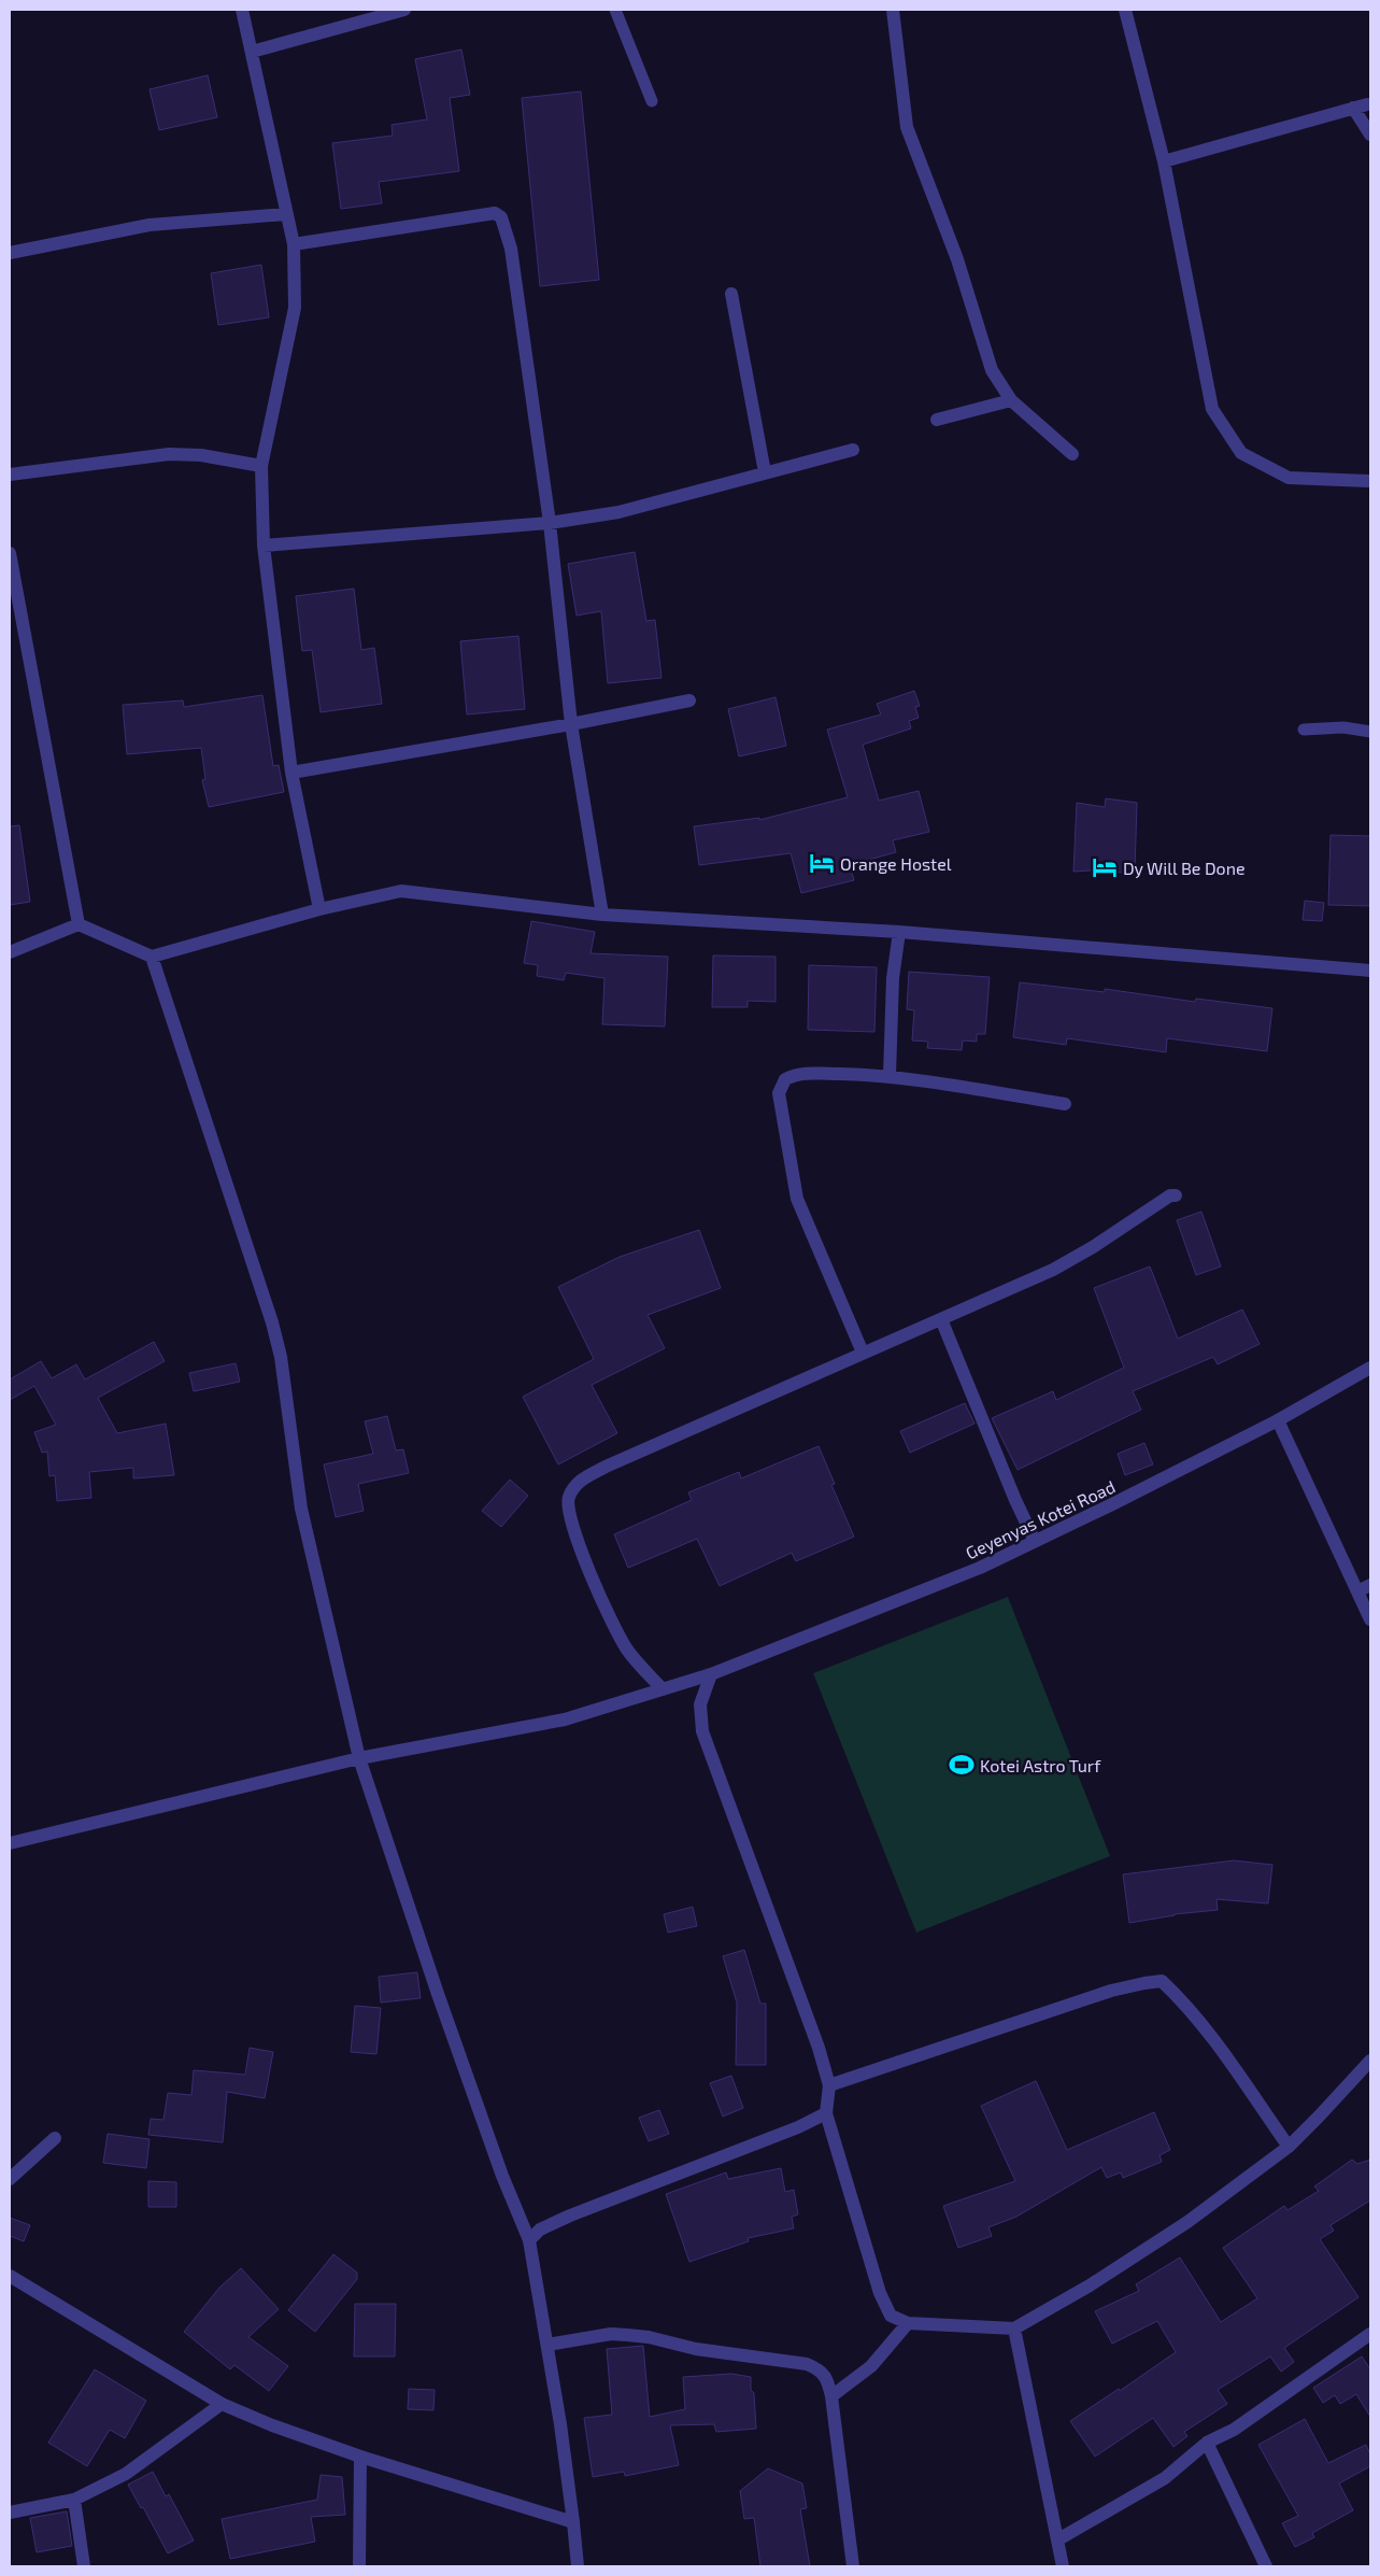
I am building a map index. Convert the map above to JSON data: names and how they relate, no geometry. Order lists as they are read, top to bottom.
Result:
{
  "streets": {
    "street": ["Geyenyas Kotei Road"]
  },
  "places": {
    "hotel": ["Orange Hostel", "Dy Will Be Done"],
    "sports": ["Kotei Astro Turf"]
  }
}
